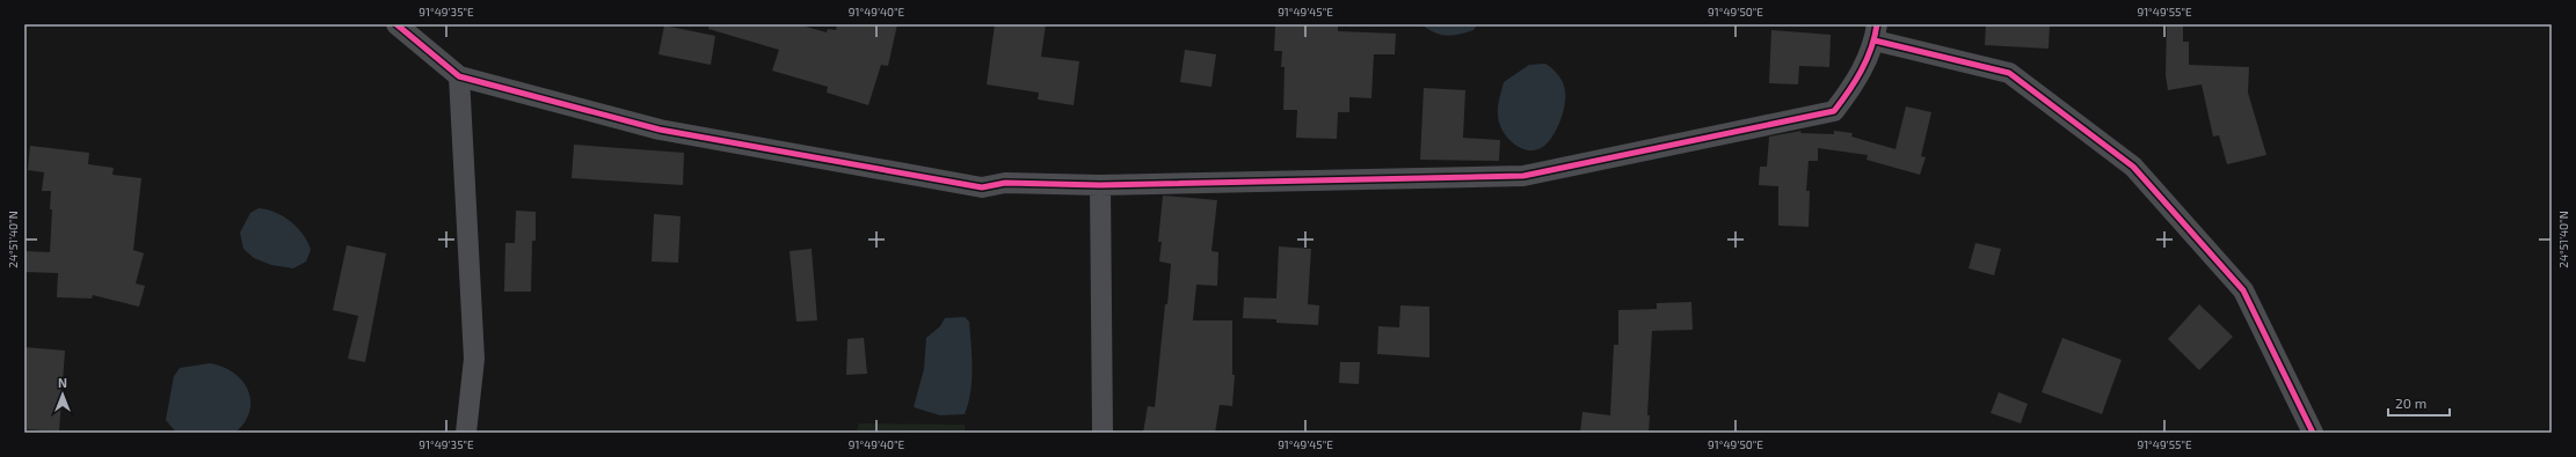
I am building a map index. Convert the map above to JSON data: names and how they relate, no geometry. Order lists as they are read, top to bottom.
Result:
{
  "scale_bar": "20 m",
  "north": "top",
  "coordinates": [
    "91°49'35\"E",
    "91°49'40\"E",
    "91°49'45\"E",
    "91°49'50\"E",
    "91°49'55\"E",
    "24°51'40\"N"
  ]
}
